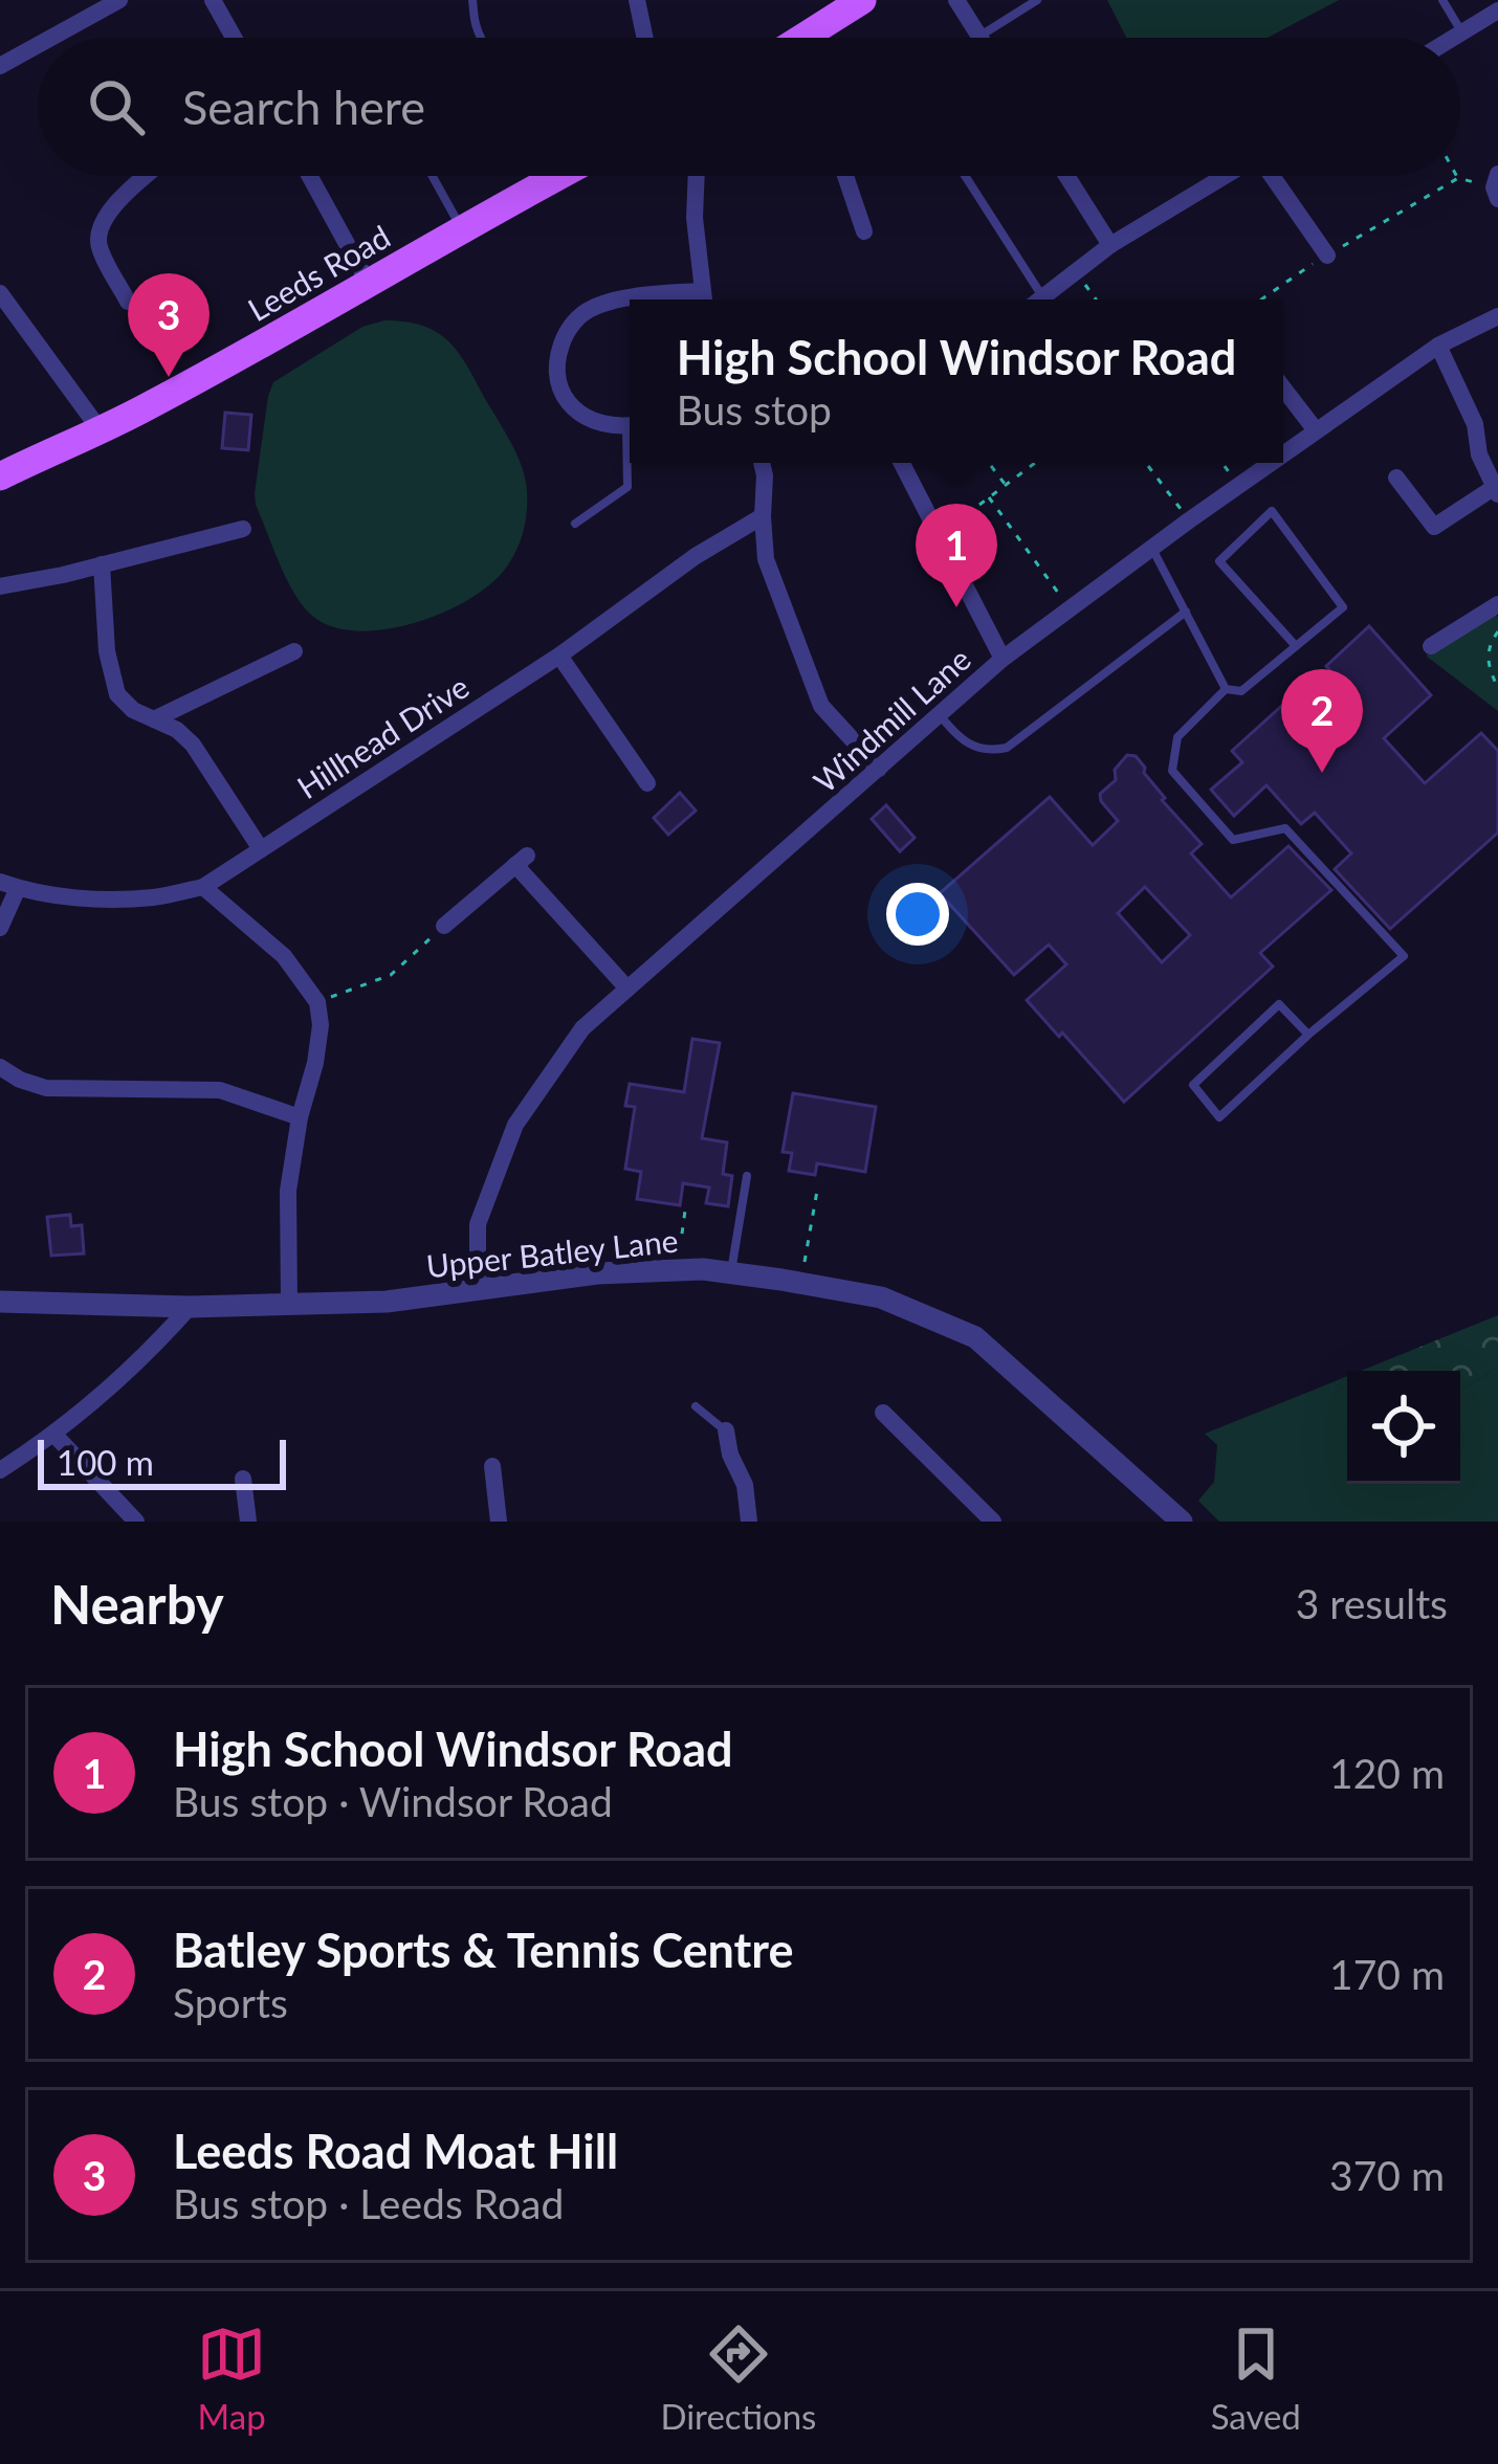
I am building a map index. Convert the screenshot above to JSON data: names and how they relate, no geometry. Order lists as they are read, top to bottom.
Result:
{
  "streets": {
    "main road": ["Leeds Road"],
    "street": ["Windmill Lane", "Hillhead Drive", "Upper Batley Lane"]
  },
  "crossings": [
    ["Windmill Lane", "Upper Batley Lane"]
  ],
  "scale_bar": "100 m",
  "page": {
    "search": "Search here",
    "pins": ["3", "1", "2"],
    "popup": ["High School Windsor Road", "Bus stop"],
    "scale": "100 m",
    "heading": ["Nearby", "3 results"],
    "list": [
      {
        "mark": "1",
        "name": "High School Windsor Road",
        "note": "Bus stop · Windsor Road",
        "value": "120 m"
      },
      {
        "mark": "2",
        "name": "Batley Sports & Tennis Centre",
        "note": "Sports",
        "value": "170 m"
      },
      {
        "mark": "3",
        "name": "Leeds Road Moat Hill",
        "note": "Bus stop · Leeds Road",
        "value": "370 m"
      }
    ],
    "nav": ["Map", "Directions", "Saved"]
  }
}
